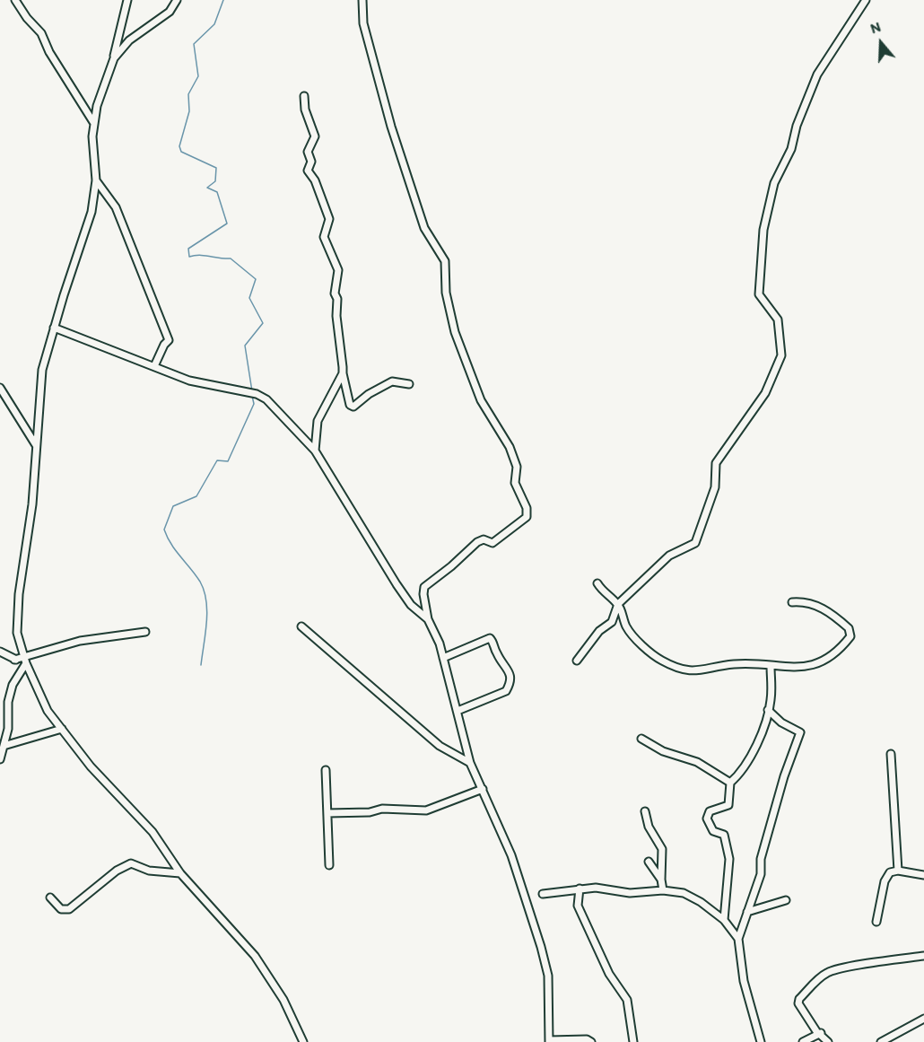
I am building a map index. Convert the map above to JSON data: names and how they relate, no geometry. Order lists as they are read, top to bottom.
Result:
{
  "north": "top"
}
